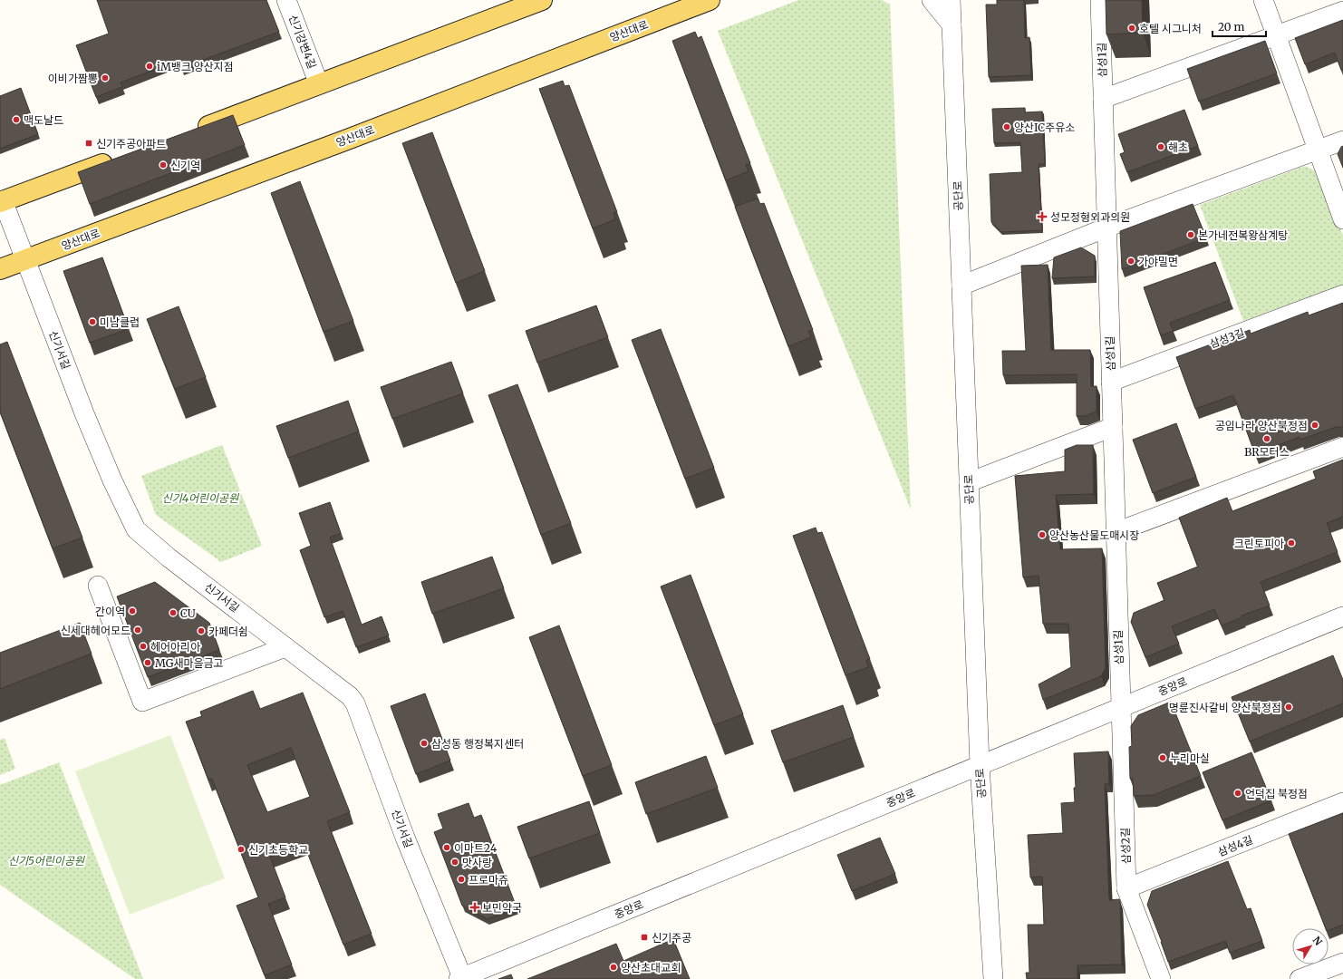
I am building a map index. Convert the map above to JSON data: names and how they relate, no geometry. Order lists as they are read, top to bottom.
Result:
{
  "streets": {
    "main road": ["양산대로"],
    "street": [
      "신기강변4길",
      "삼성1길",
      "공단로",
      "삼성3길",
      "신기서길",
      "중앙로",
      "삼성2길",
      "삼성4길"
    ]
  },
  "crossings": [
    ["양산대로", "신기서길"],
    ["삼성1길", "삼성3길"],
    ["삼성1길", "중앙로"],
    ["삼성1길", "삼성2길"],
    ["공단로", "중앙로"],
    ["신기서길", "중앙로"],
    ["중앙로", "삼성2길"],
    ["삼성2길", "삼성4길"]
  ],
  "parks": ["신기4어린이공원", "신기5어린이공원"],
  "places": {
    "other": [
      "호텔 시그니처",
      "iM뱅크 양산지점",
      "이비가짬뽕",
      "맥도날드",
      "양산IC주유소",
      "해초",
      "신기역",
      "본가네전복왕삼계탕",
      "가야밀면",
      "미남클럽",
      "공임나라 양산북정점",
      "BR모터스",
      "양산농산물도매시장",
      "크린토피아",
      "간이역",
      "CU",
      "신세대헤어모드",
      "카페더쉼",
      "헤어아리아",
      "MG새마을금고",
      "명륜진사갈비 양산북정점",
      "삼성동 행정복지센터",
      "누리마실",
      "언덕집 북정점",
      "이마트24",
      "신기초등학교",
      "맛사랑",
      "프로마쥬",
      "양산초대교회"
    ],
    "transit": ["신기주공아파트", "신기주공"],
    "health": ["성모정형외과의원", "보민약국"]
  },
  "scale_bar": "20 m",
  "north": "top right"
}
